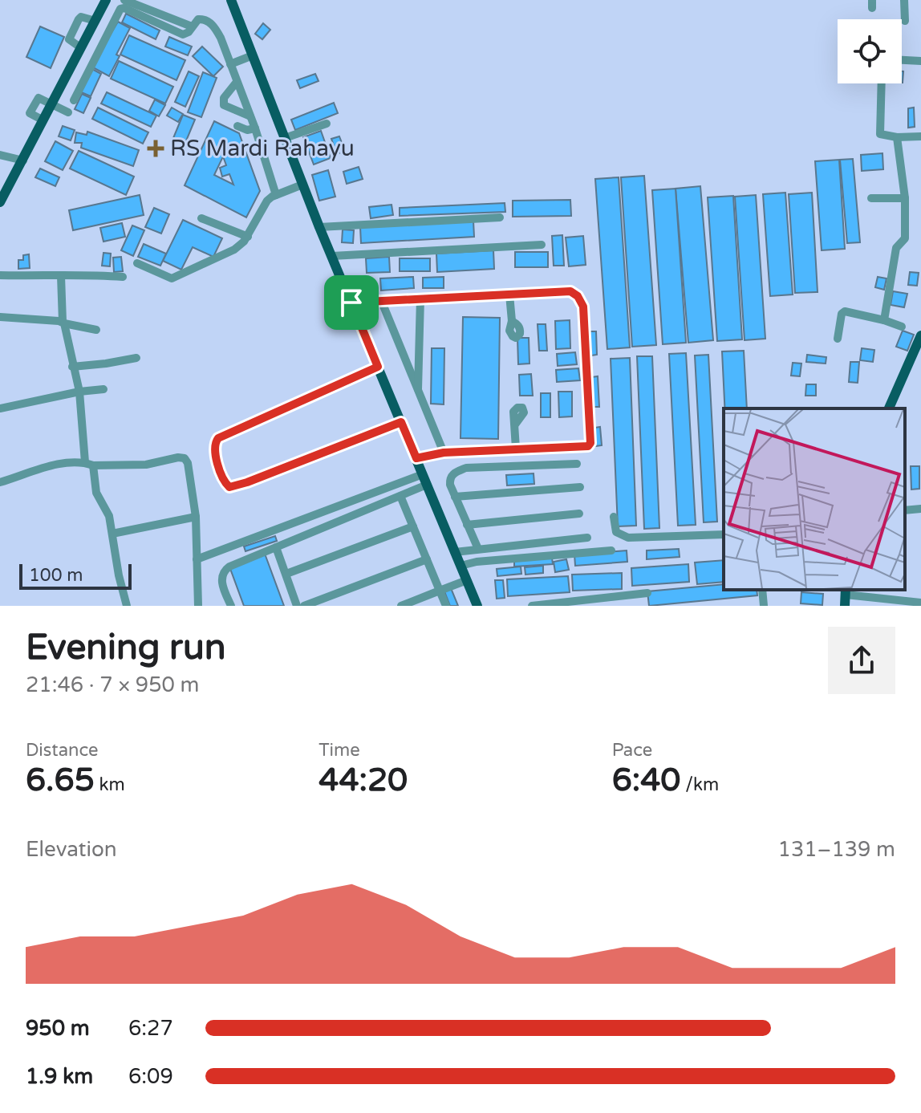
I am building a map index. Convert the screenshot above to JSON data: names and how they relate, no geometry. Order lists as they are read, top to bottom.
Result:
{
  "places": {
    "health": ["RS Mardi Rahayu"]
  },
  "scale_bar": "100 m",
  "page": {
    "scale": "100 m",
    "heading": ["Evening run", "21:46 · 7 × 950 m"],
    "stats": [
      ["Distance", "6.65 km"],
      ["Time", "44:20"],
      ["Pace", "6:40 /km"]
    ],
    "chart": ["Elevation", "131–139 m"],
    "list": [
      {
        "name": "950 m",
        "note": "6:27"
      },
      {
        "name": "1.9 km",
        "note": "6:09"
      }
    ]
  }
}
